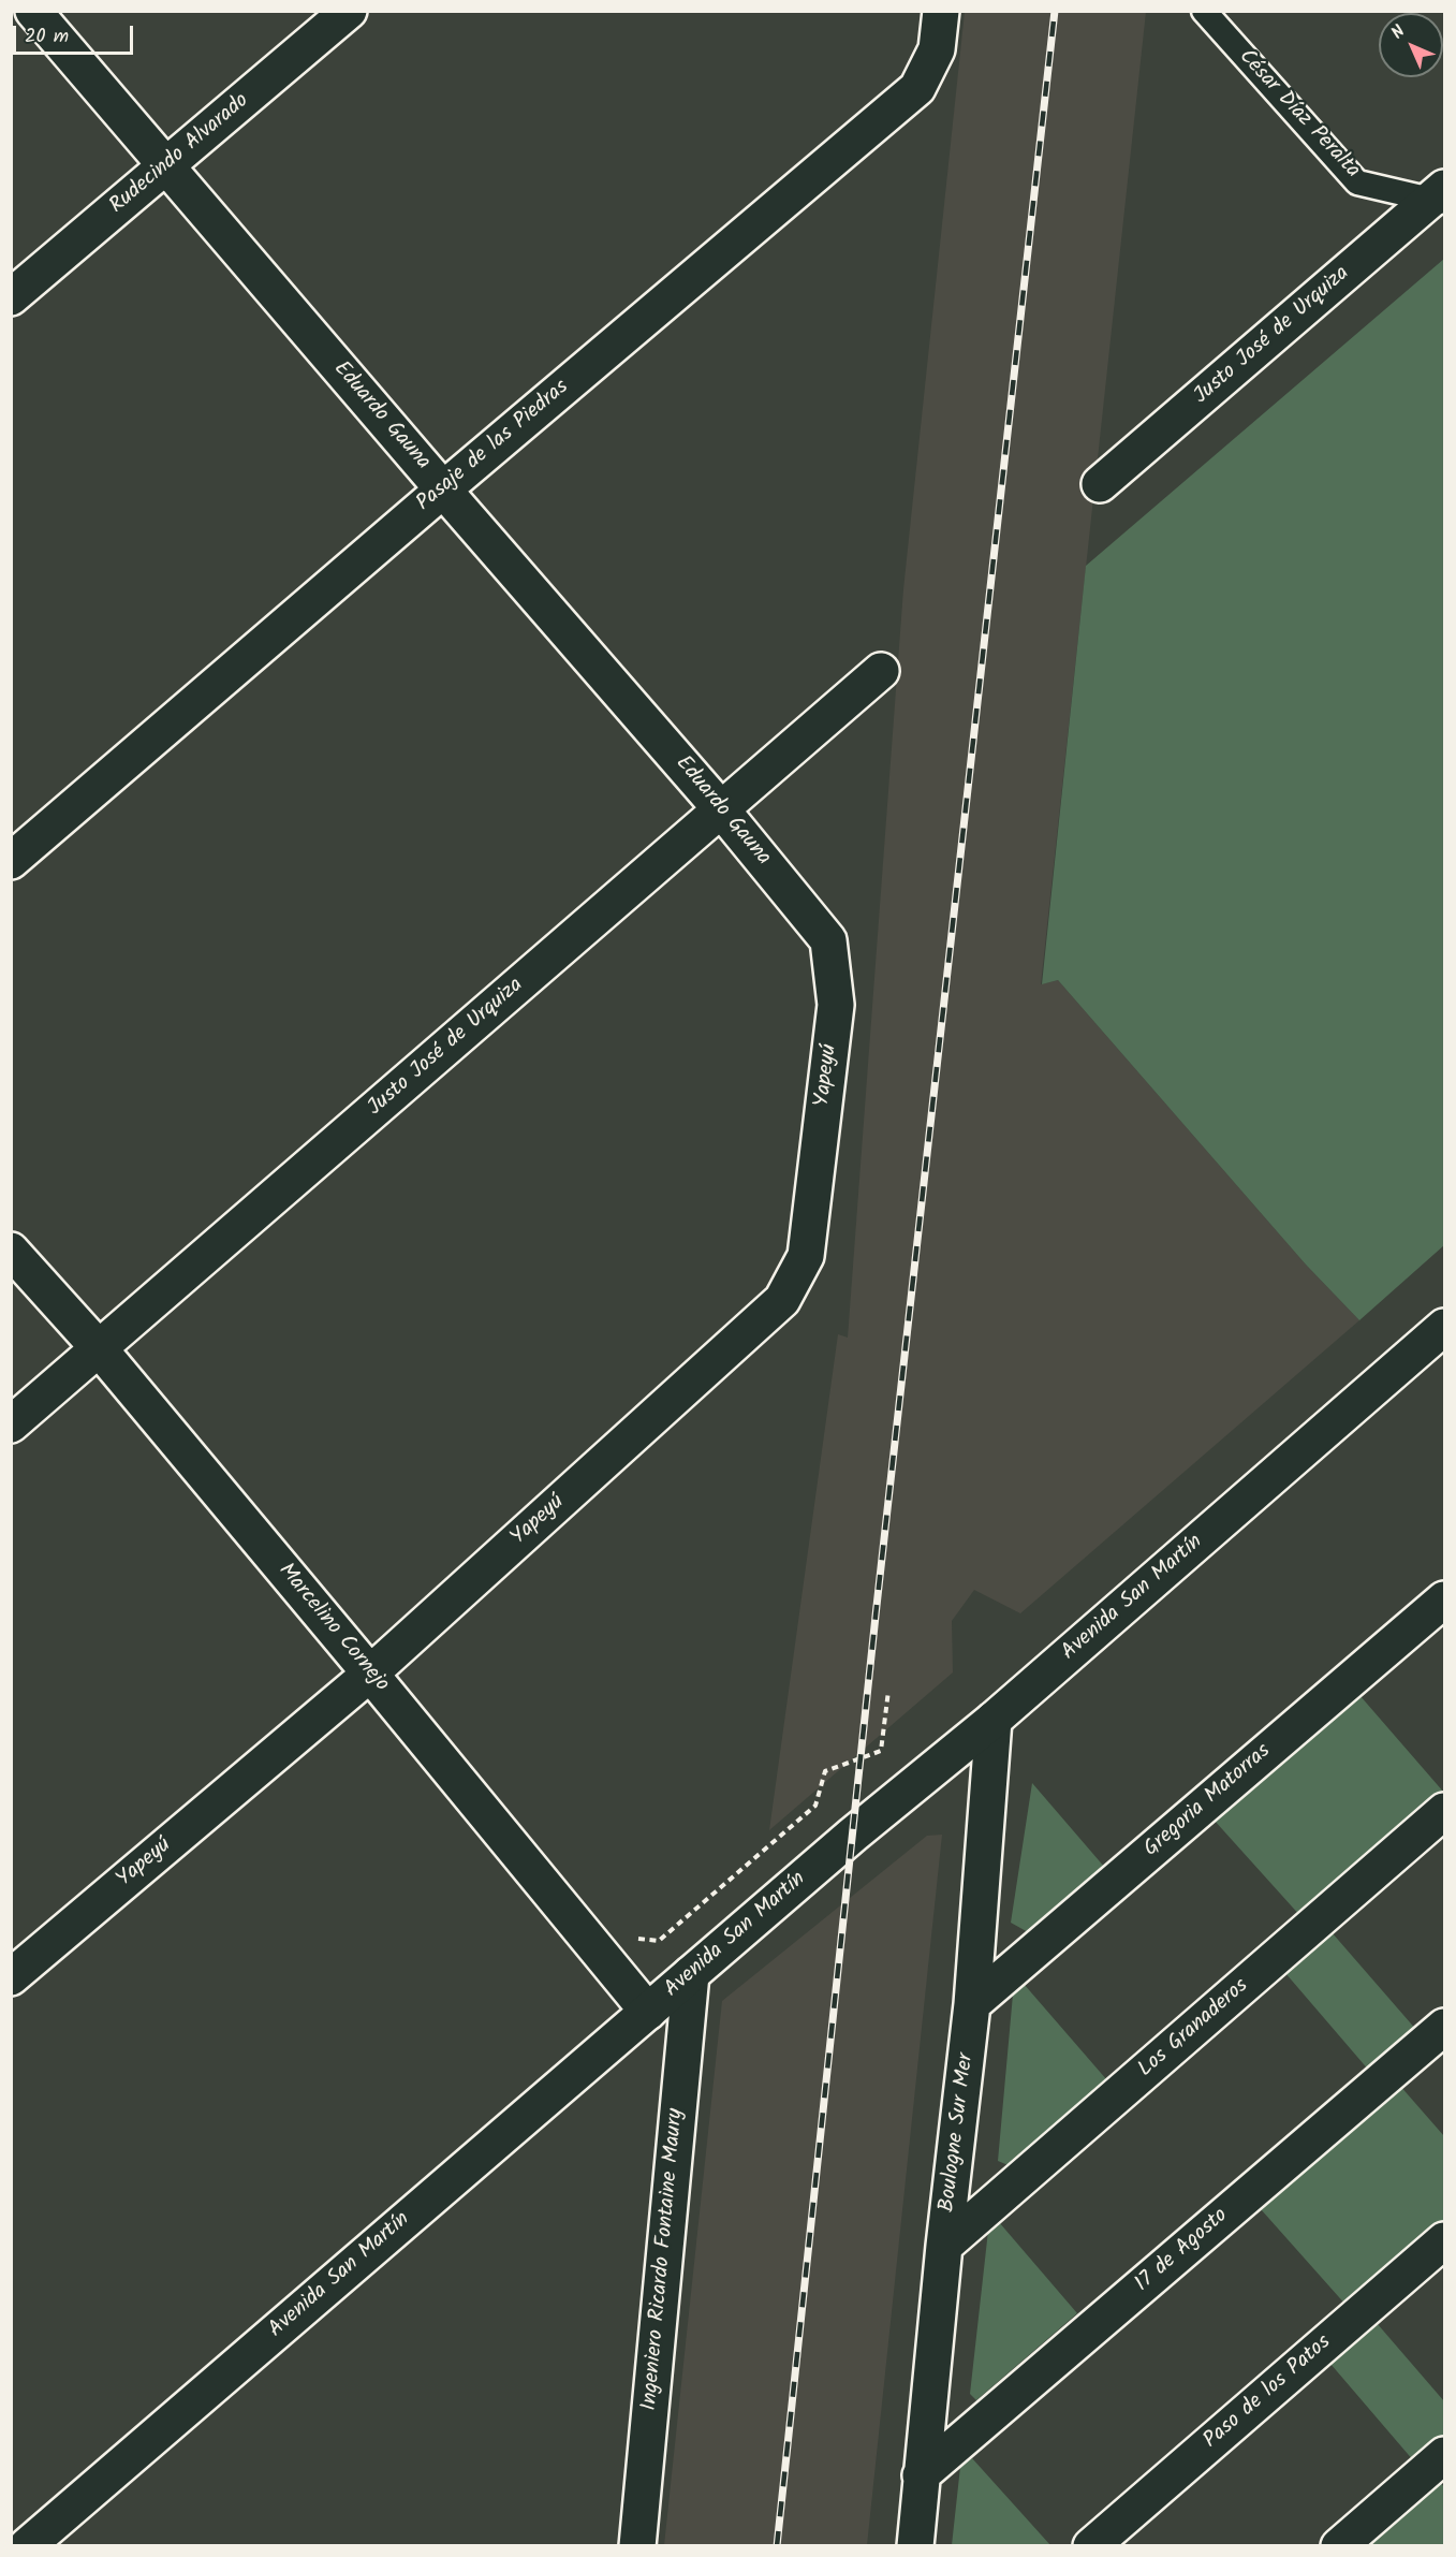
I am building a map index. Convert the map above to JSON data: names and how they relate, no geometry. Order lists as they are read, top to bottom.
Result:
{
  "streets": {
    "street": [
      "Rudecindo Alvarado",
      "Justo José de Urquiza",
      "Eduardo Gauna",
      "Pasaje de las Piedras",
      "Yapeyú",
      "Avenida San Martín",
      "Marcelino Cornejo",
      "Gregoria Matorras",
      "Los Granaderos",
      "Boulogne Sur Mer",
      "17 de Agosto",
      "Ingeniero Ricardo Fontaine Maury",
      "Paso de los Patos"
    ],
    "lane": ["César Díaz Peralta"]
  },
  "crossings": [
    ["César Díaz Peralta", "Justo José de Urquiza"],
    ["Rudecindo Alvarado", "Eduardo Gauna"],
    ["Justo José de Urquiza", "Eduardo Gauna"],
    ["Justo José de Urquiza", "Marcelino Cornejo"],
    ["Eduardo Gauna", "Pasaje de las Piedras"],
    ["Eduardo Gauna", "Yapeyú"],
    ["Yapeyú", "Marcelino Cornejo"],
    ["Avenida San Martín", "Marcelino Cornejo"],
    ["Avenida San Martín", "Boulogne Sur Mer"],
    ["Avenida San Martín", "Ingeniero Ricardo Fontaine Maury"],
    ["Gregoria Matorras", "Boulogne Sur Mer"],
    ["Los Granaderos", "Boulogne Sur Mer"],
    ["Boulogne Sur Mer", "17 de Agosto"]
  ],
  "scale_bar": "20 m",
  "north": "top left"
}
